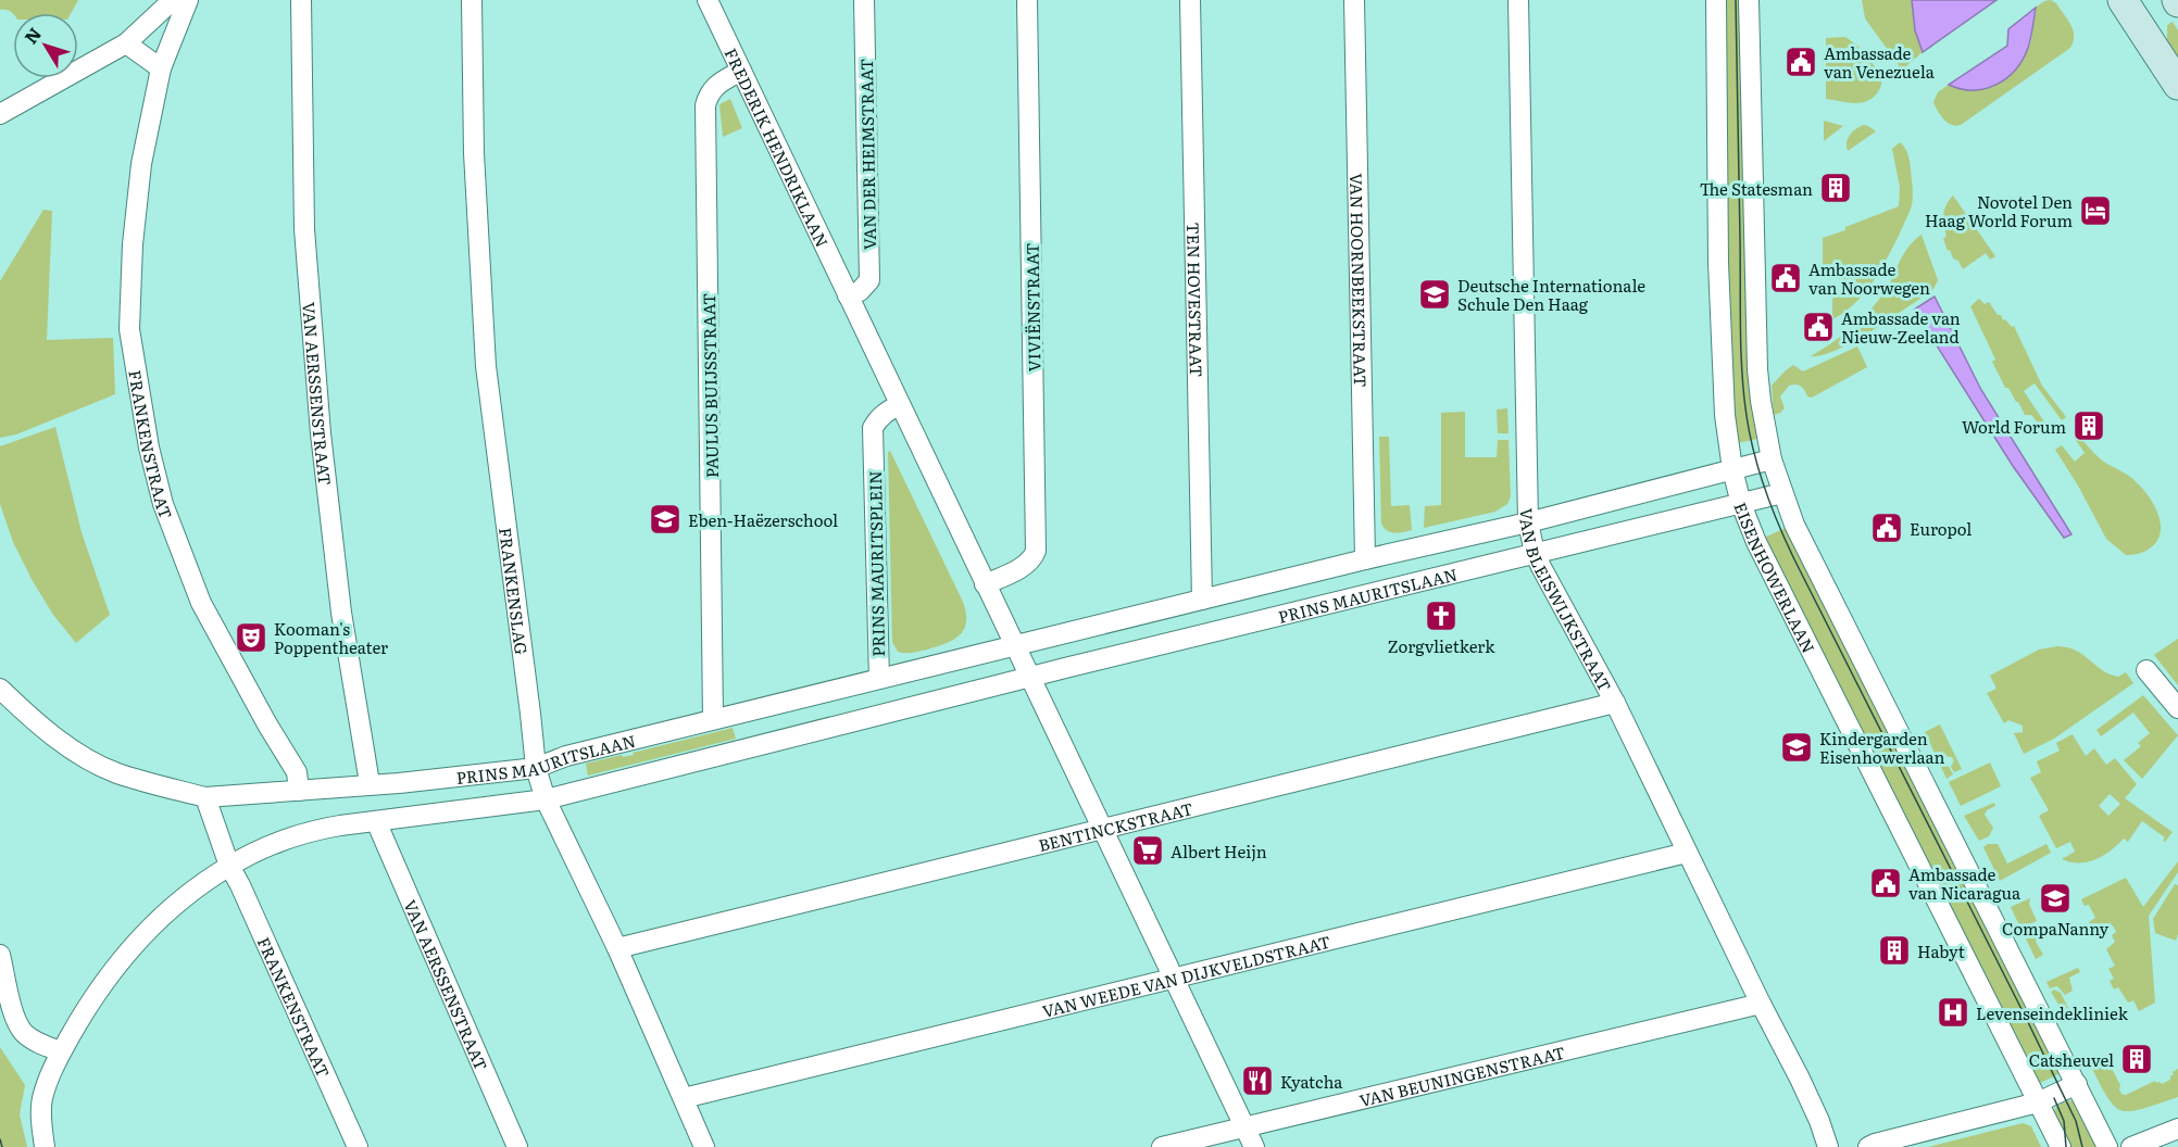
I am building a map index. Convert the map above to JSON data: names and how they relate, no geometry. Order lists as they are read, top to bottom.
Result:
{
  "streets": {
    "street": [
      "FREDERIK HENDRIKLAAN",
      "VAN DER HEIMSTRAAT",
      "VAN HOORNBEEKSTRAAT",
      "TEN HOVESTRAAT",
      "VIVIËNSTRAAT",
      "PAULUS BUIJSSTRAAT",
      "VAN AERSSENSTRAAT",
      "FRANKENSTRAAT",
      "PRINS MAURITSPLEIN",
      "EISENHOWERLAAN",
      "FRANKENSLAG",
      "PRINS MAURITSLAAN",
      "VAN BLEISWIJKSTRAAT",
      "BENTINCKSTRAAT",
      "VAN WEEDE VAN DIJKVELDSTRAAT",
      "VAN BEUNINGENSTRAAT"
    ]
  },
  "crossings": [
    ["FREDERIK HENDRIKLAAN", "VAN DER HEIMSTRAAT"],
    ["FREDERIK HENDRIKLAAN", "PAULUS BUIJSSTRAAT"],
    ["VAN HOORNBEEKSTRAAT", "PRINS MAURITSLAAN"],
    ["TEN HOVESTRAAT", "PRINS MAURITSLAAN"],
    ["PAULUS BUIJSSTRAAT", "PRINS MAURITSLAAN"],
    ["VAN AERSSENSTRAAT", "PRINS MAURITSLAAN"],
    ["FRANKENSTRAAT", "PRINS MAURITSLAAN"],
    ["PRINS MAURITSPLEIN", "PRINS MAURITSLAAN"],
    ["EISENHOWERLAAN", "PRINS MAURITSLAAN"],
    ["FRANKENSLAG", "PRINS MAURITSLAAN"],
    ["FRANKENSLAG", "BENTINCKSTRAAT"],
    ["FRANKENSLAG", "VAN WEEDE VAN DIJKVELDSTRAAT"],
    ["PRINS MAURITSLAAN", "VAN BLEISWIJKSTRAAT"],
    ["VAN BLEISWIJKSTRAAT", "BENTINCKSTRAAT"],
    ["VAN BLEISWIJKSTRAAT", "VAN WEEDE VAN DIJKVELDSTRAAT"],
    ["VAN BLEISWIJKSTRAAT", "VAN BEUNINGENSTRAAT"]
  ],
  "places": {
    "public building": [
      "Ambassade van Venezuela",
      "Ambassade van Noorwegen",
      "Ambassade van Nieuw-Zeeland",
      "Europol",
      "Ambassade van Nicaragua"
    ],
    "building": [
      "The Statesman",
      "World Forum",
      "Habyt",
      "Catsheuvel"
    ],
    "hotel": ["Novotel Den Haag World Forum"],
    "school or university": [
      "Deutsche Internationale Schule Den Haag",
      "Eben-Haëzerschool",
      "Kindergarden Eisenhowerlaan",
      "CompaNanny"
    ],
    "church": ["Zorgvlietkerk"],
    "theatre": ["Kooman's Poppentheater"],
    "supermarket": ["Albert Heijn"],
    "hospital": ["Levenseindekliniek"],
    "restaurant": ["Kyatcha"]
  },
  "north": "top left"
}
